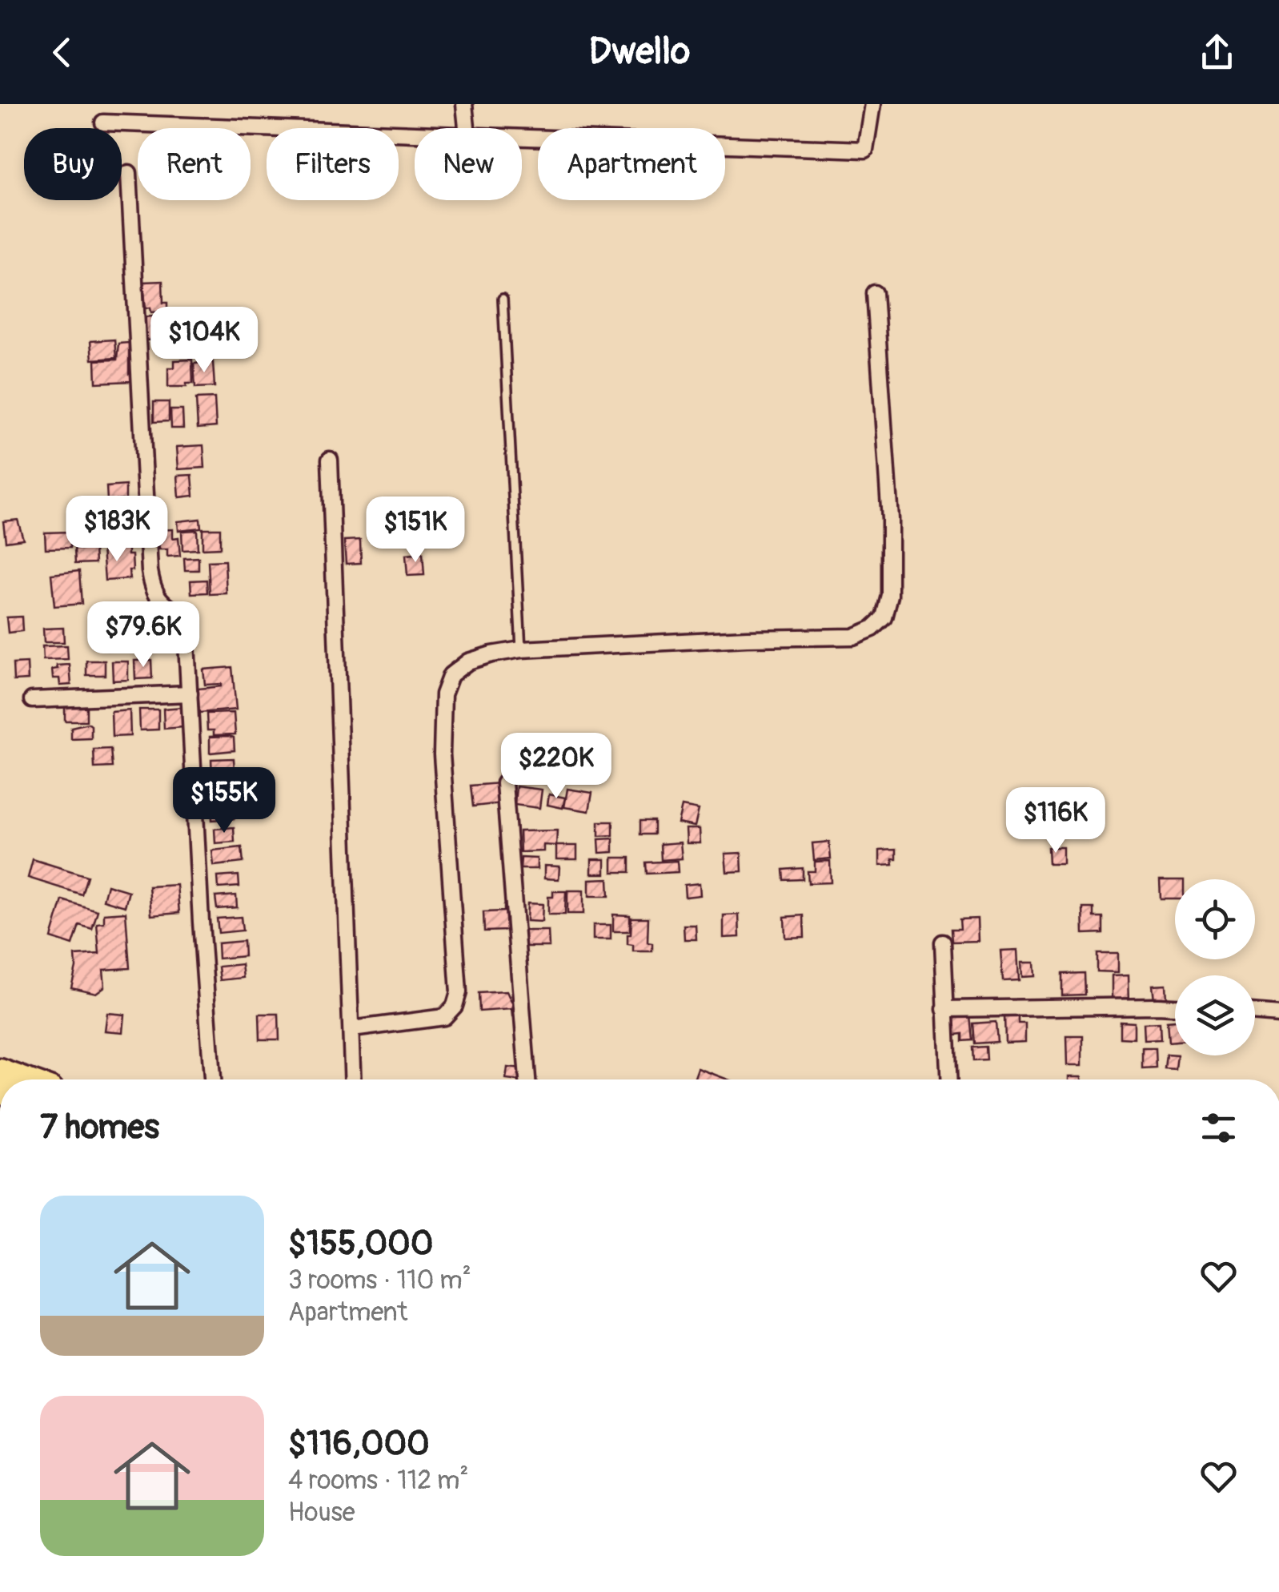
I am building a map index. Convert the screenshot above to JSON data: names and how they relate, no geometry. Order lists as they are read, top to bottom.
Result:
{
  "page": {
    "header": "Dwello",
    "chip": [
      "Buy",
      "Rent",
      "Filters",
      "New",
      "Apartment"
    ],
    "price": [
      "$104K",
      "$183K",
      "$151K",
      "$79.6K",
      "$220K",
      "$155K",
      "$116K"
    ],
    "heading": "7 homes",
    "list": [
      {
        "name": "$155,000",
        "note": "3 rooms · 110 m² · Apartment"
      },
      {
        "name": "$116,000",
        "note": "4 rooms · 112 m² · House"
      }
    ]
  }
}
